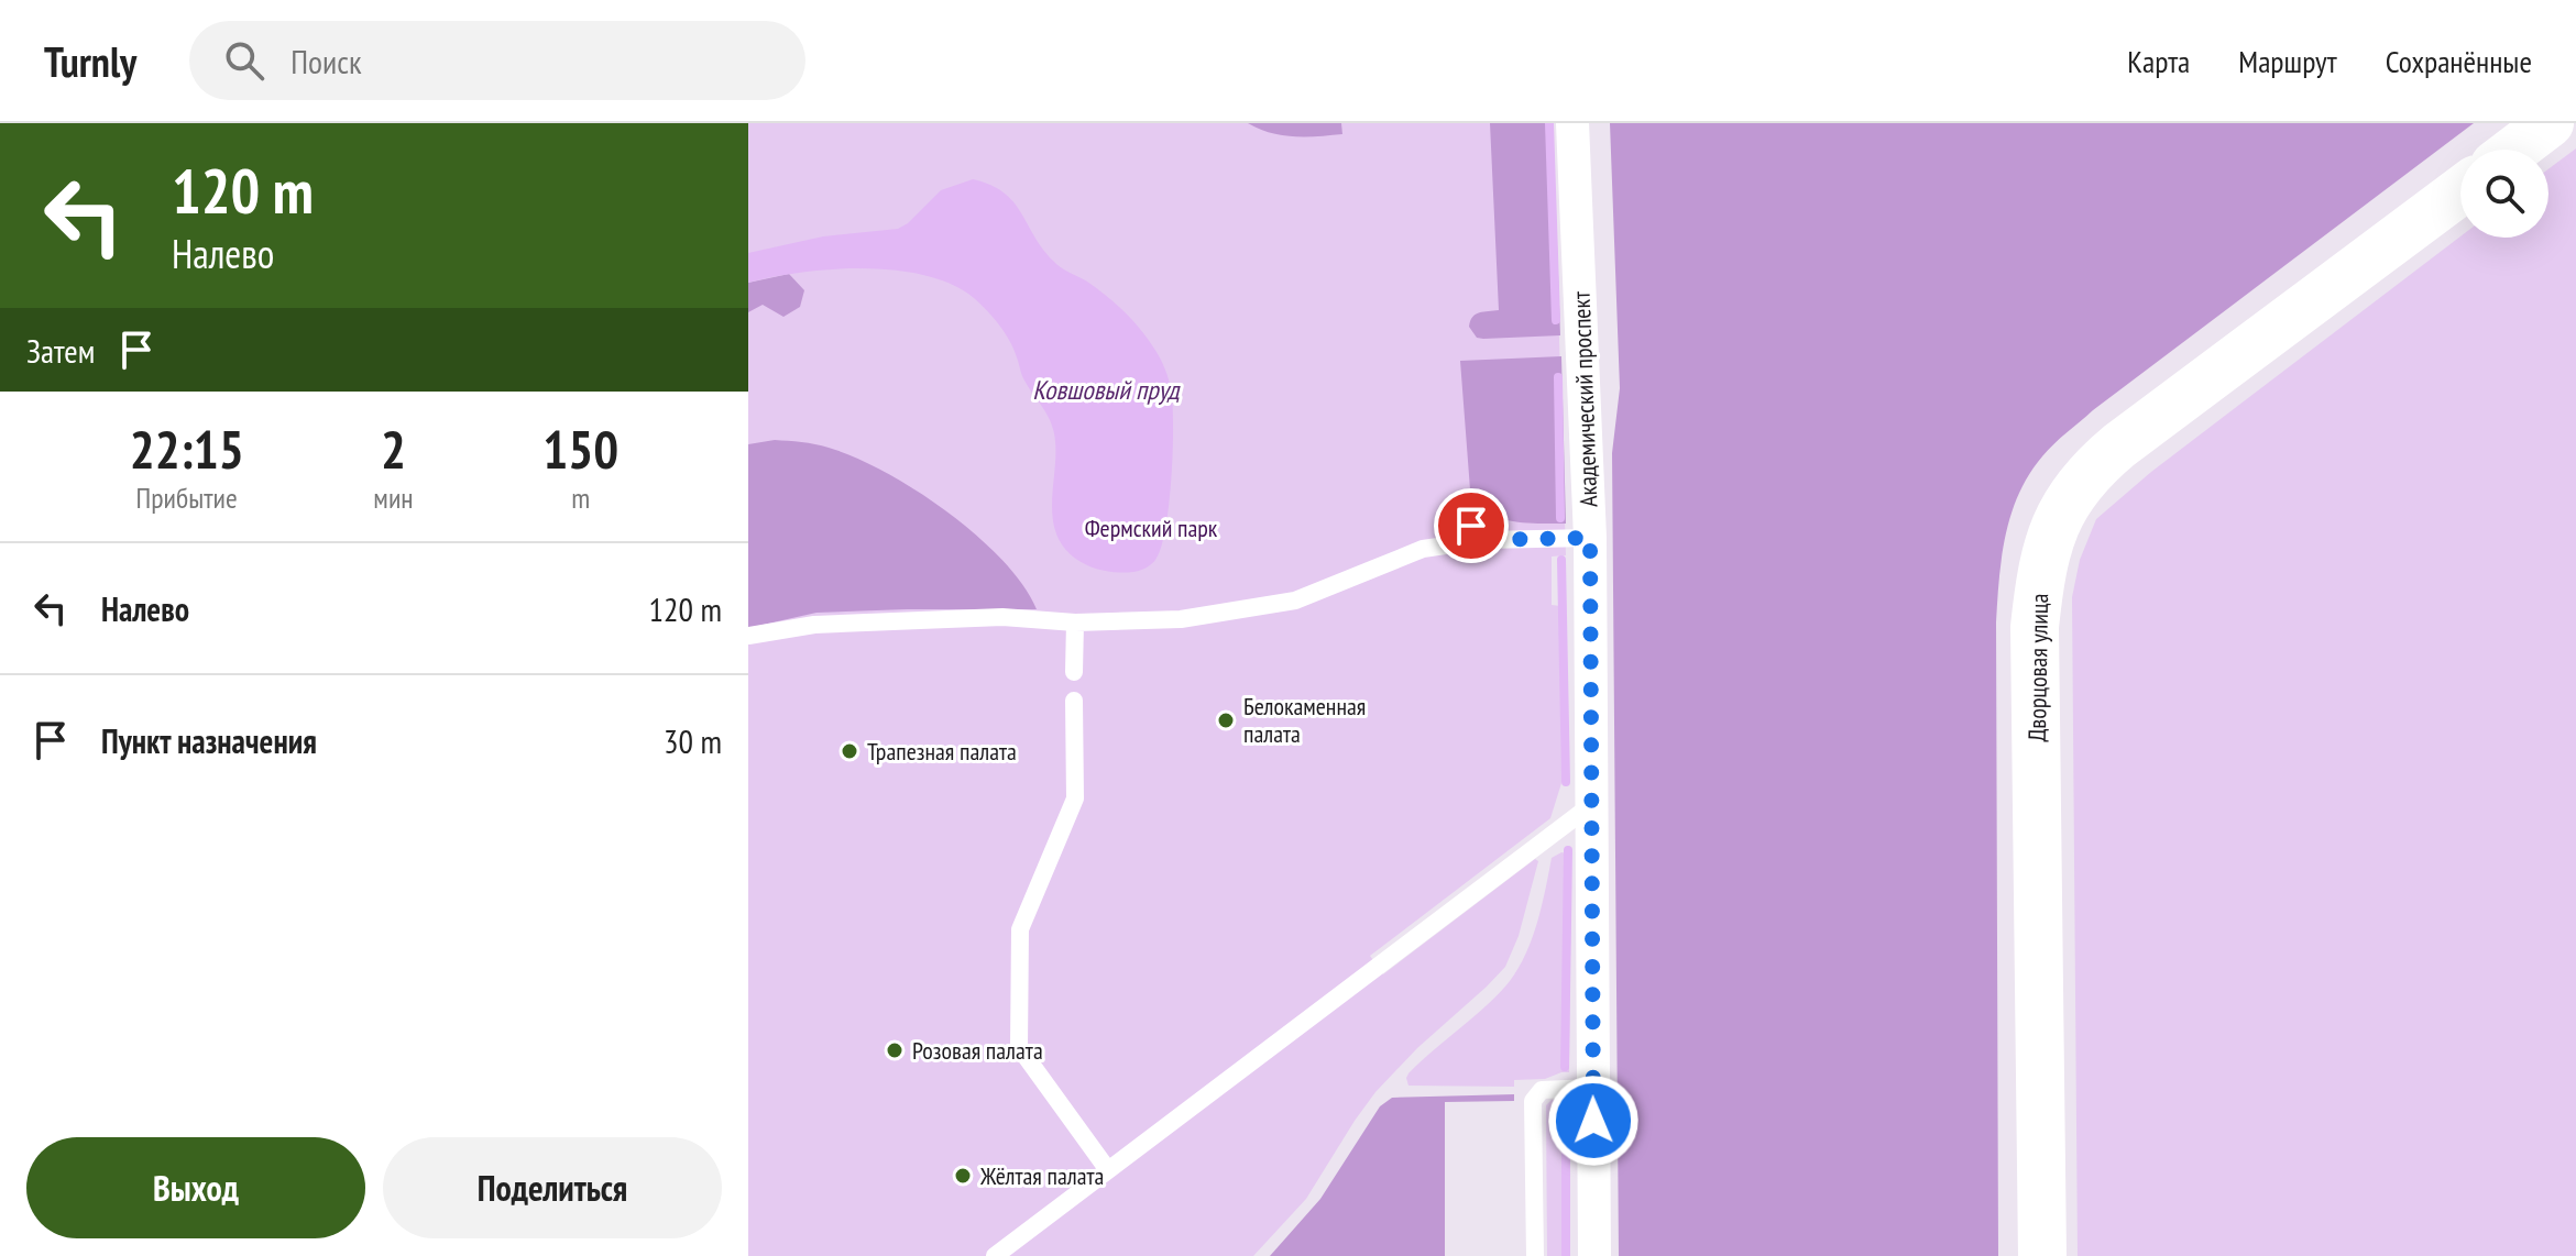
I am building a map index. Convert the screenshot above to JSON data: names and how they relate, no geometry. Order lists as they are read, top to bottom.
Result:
{
  "streets": {
    "main road": ["Дворцовая улица"],
    "street": ["Академический проспект"]
  },
  "water": ["Ковшовый пруд"],
  "parks": ["Фермский парк"],
  "places": [
    "Белокаменная палата",
    "Трапезная палата",
    "Розовая палата",
    "Жёлтая палата"
  ],
  "page": {
    "header": "Turnly",
    "search": "Поиск",
    "nav": ["Карта", "Маршрут", "Сохранённые"],
    "turn": ["120 m", "Налево"],
    "then": "Затем",
    "eta": [
      "22:15",
      "Прибытие",
      "2",
      "мин",
      "150",
      "m"
    ],
    "list": [
      {
        "name": "Налево",
        "value": "120 m"
      },
      {
        "name": "Пункт назначения",
        "value": "30 m"
      }
    ],
    "buttons": ["Выход", "Поделиться"]
  }
}
